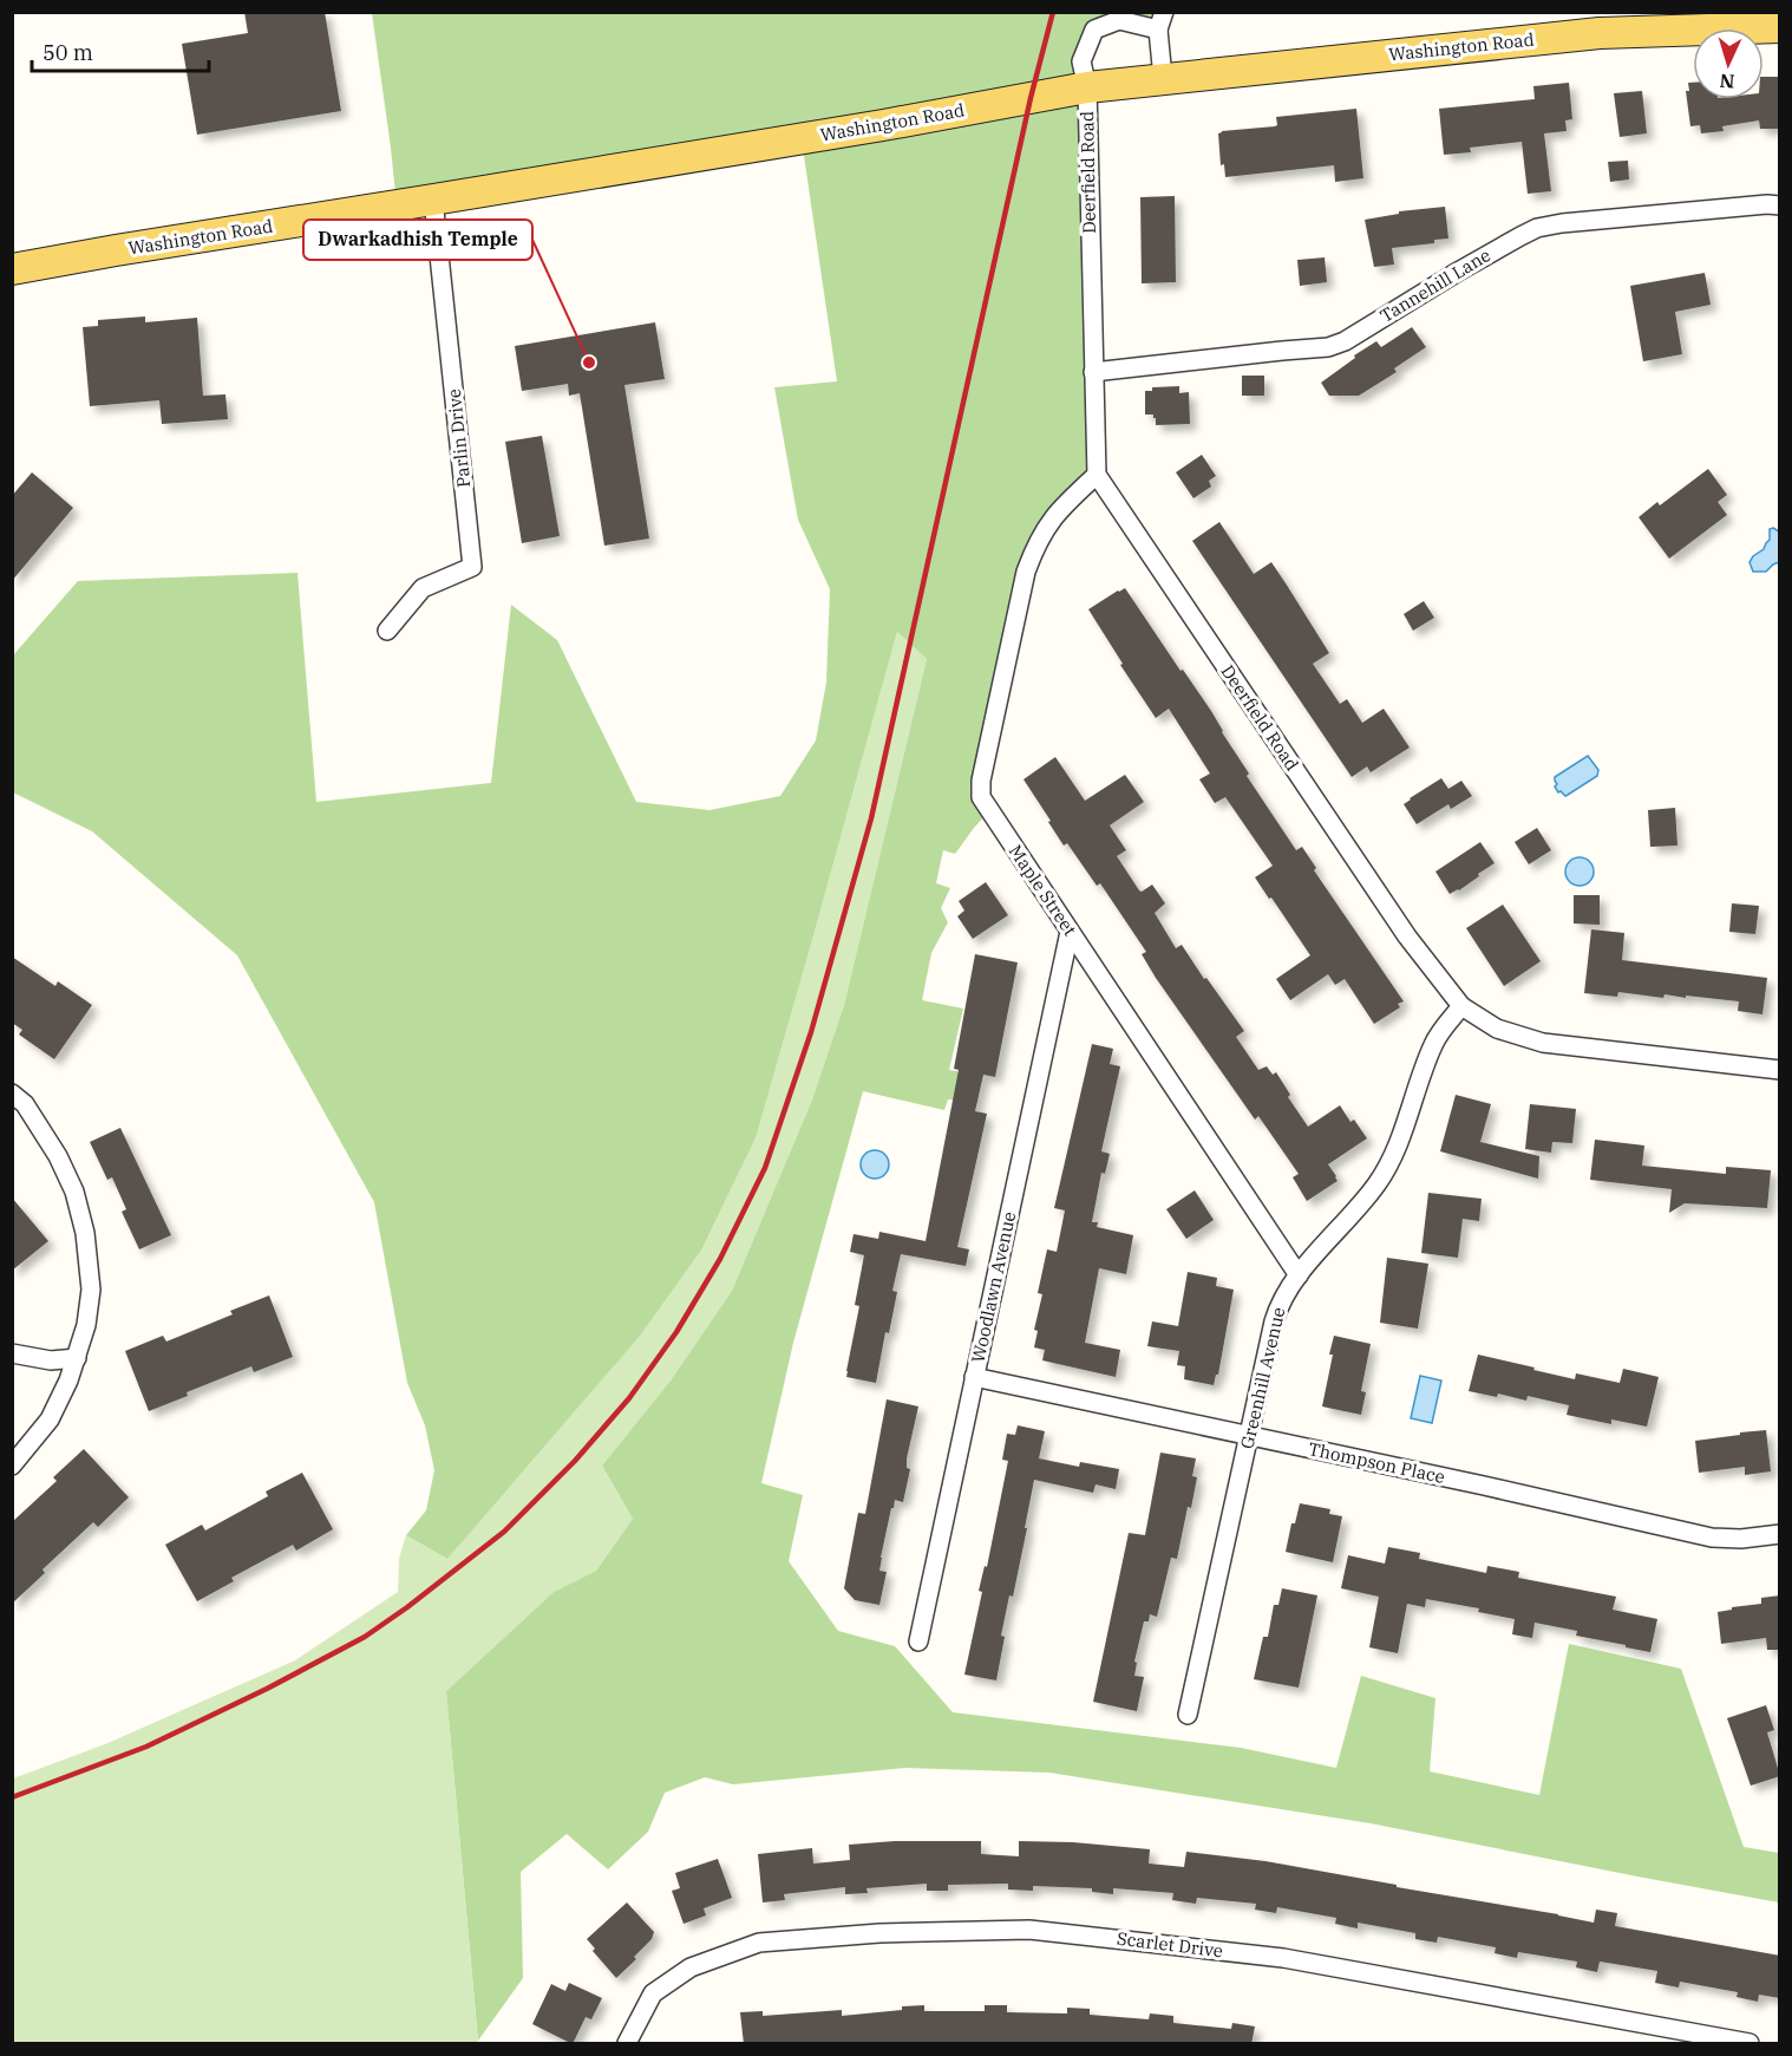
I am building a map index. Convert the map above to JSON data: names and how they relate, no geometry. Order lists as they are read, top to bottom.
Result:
{
  "streets": {
    "main road": ["Washington Road"],
    "street": [
      "Deerfield Road",
      "Tannehill Lane",
      "Parlin Drive",
      "Maple Street",
      "Woodlawn Avenue",
      "Greenhill Avenue",
      "Thompson Place",
      "Scarlet Drive"
    ]
  },
  "crossings": [
    ["Washington Road", "Deerfield Road"],
    ["Washington Road", "Parlin Drive"],
    ["Deerfield Road", "Tannehill Lane"],
    ["Deerfield Road", "Maple Street"],
    ["Deerfield Road", "Greenhill Avenue"],
    ["Maple Street", "Woodlawn Avenue"],
    ["Maple Street", "Greenhill Avenue"],
    ["Woodlawn Avenue", "Thompson Place"],
    ["Greenhill Avenue", "Thompson Place"]
  ],
  "places": ["Dwarkadhish Temple"],
  "scale_bar": "50 m",
  "north": "bottom"
}
